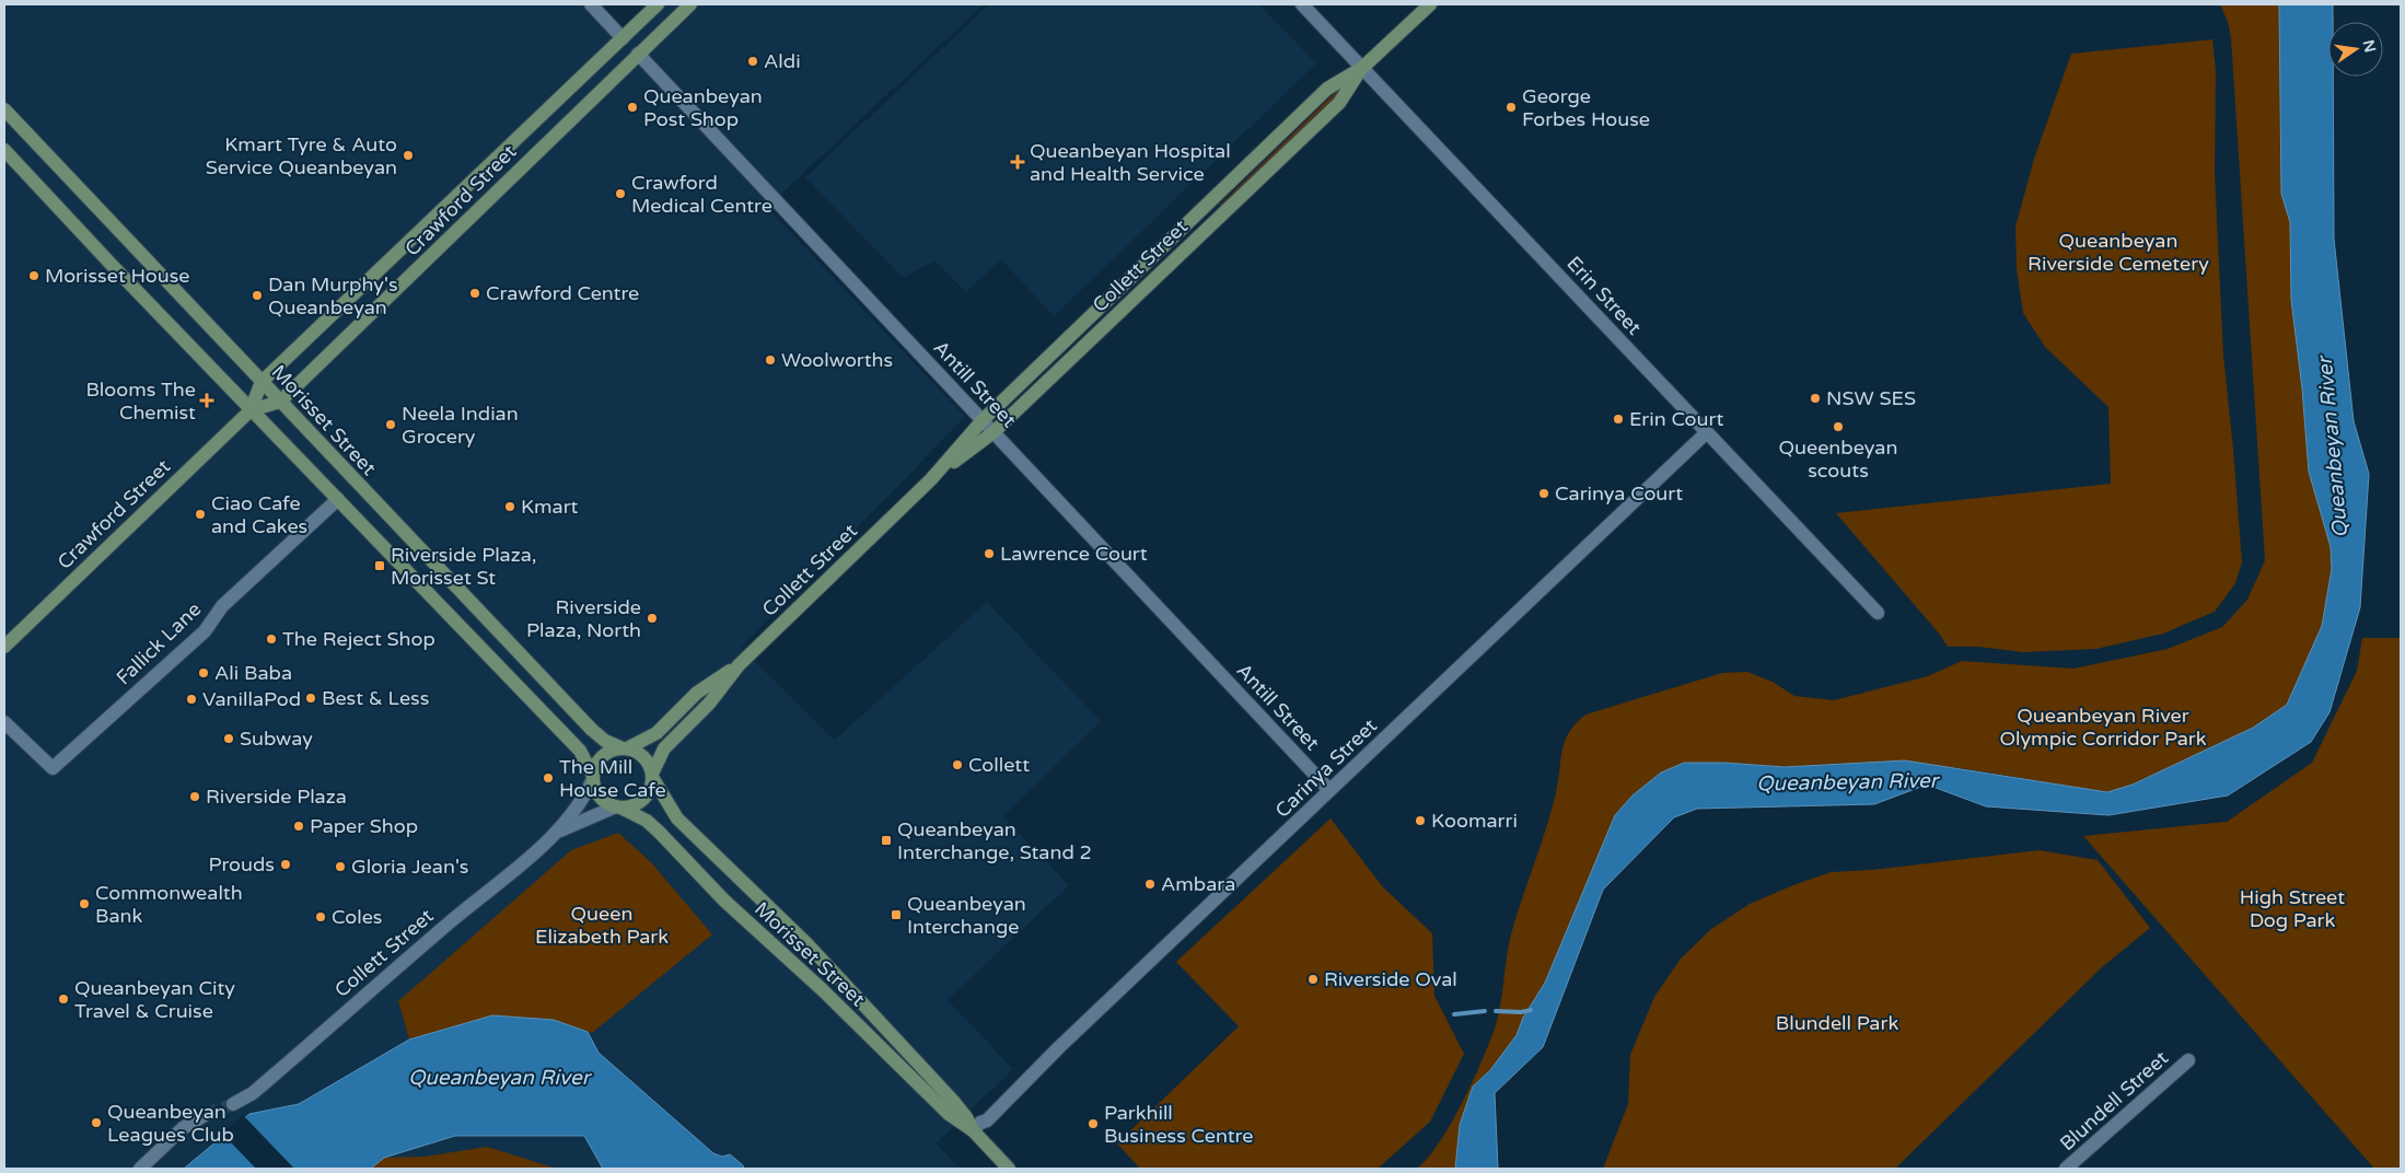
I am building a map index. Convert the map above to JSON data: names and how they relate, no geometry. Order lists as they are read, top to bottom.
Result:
{
  "streets": {
    "street": [
      "Crawford Street",
      "Collett Street",
      "Erin Street",
      "Antill Street",
      "Morisset Street",
      "Fallick Lane",
      "Carinya Street",
      "Blundell Street"
    ]
  },
  "crossings": [
    ["Crawford Street", "Antill Street"],
    ["Crawford Street", "Morisset Street"],
    ["Collett Street", "Erin Street"],
    ["Collett Street", "Antill Street"],
    ["Collett Street", "Morisset Street"],
    ["Erin Street", "Carinya Street"],
    ["Antill Street", "Carinya Street"],
    ["Morisset Street", "Carinya Street"]
  ],
  "water": ["Queanbeyan River"],
  "parks": [
    "Queanbeyan Riverside Cemetery",
    "Queanbeyan River Olympic Corridor Park",
    "High Street Dog Park",
    "Queen Elizabeth Park",
    "Blundell Park"
  ],
  "places": {
    "other": [
      "Aldi",
      "Queanbeyan Post Shop",
      "George Forbes House",
      "Kmart Tyre & Auto Service Queanbeyan",
      "Crawford Medical Centre",
      "Morisset House",
      "Crawford Centre",
      "Dan Murphy's Queanbeyan",
      "Woolworths",
      "NSW SES",
      "Erin Court",
      "Neela Indian Grocery",
      "Queenbeyan scouts",
      "Carinya Court",
      "Kmart",
      "Ciao Cafe and Cakes",
      "Lawrence Court",
      "Riverside Plaza, North",
      "The Reject Shop",
      "Ali Baba",
      "Best & Less",
      "VanillaPod",
      "Subway",
      "Collett",
      "The Mill House Cafe",
      "Riverside Plaza",
      "Koomarri",
      "Paper Shop",
      "Prouds",
      "Gloria Jean's",
      "Ambara",
      "Commonwealth Bank",
      "Coles",
      "Riverside Oval",
      "Queanbeyan City Travel & Cruise",
      "Queanbeyan Leagues Club",
      "Parkhill Business Centre"
    ],
    "health": ["Queanbeyan Hospital and Health Service", "Blooms The Chemist"],
    "transit": ["Riverside Plaza, Morisset St", "Queanbeyan Interchange, Stand 2", "Queanbeyan Interchange"]
  },
  "north": "right"
}
